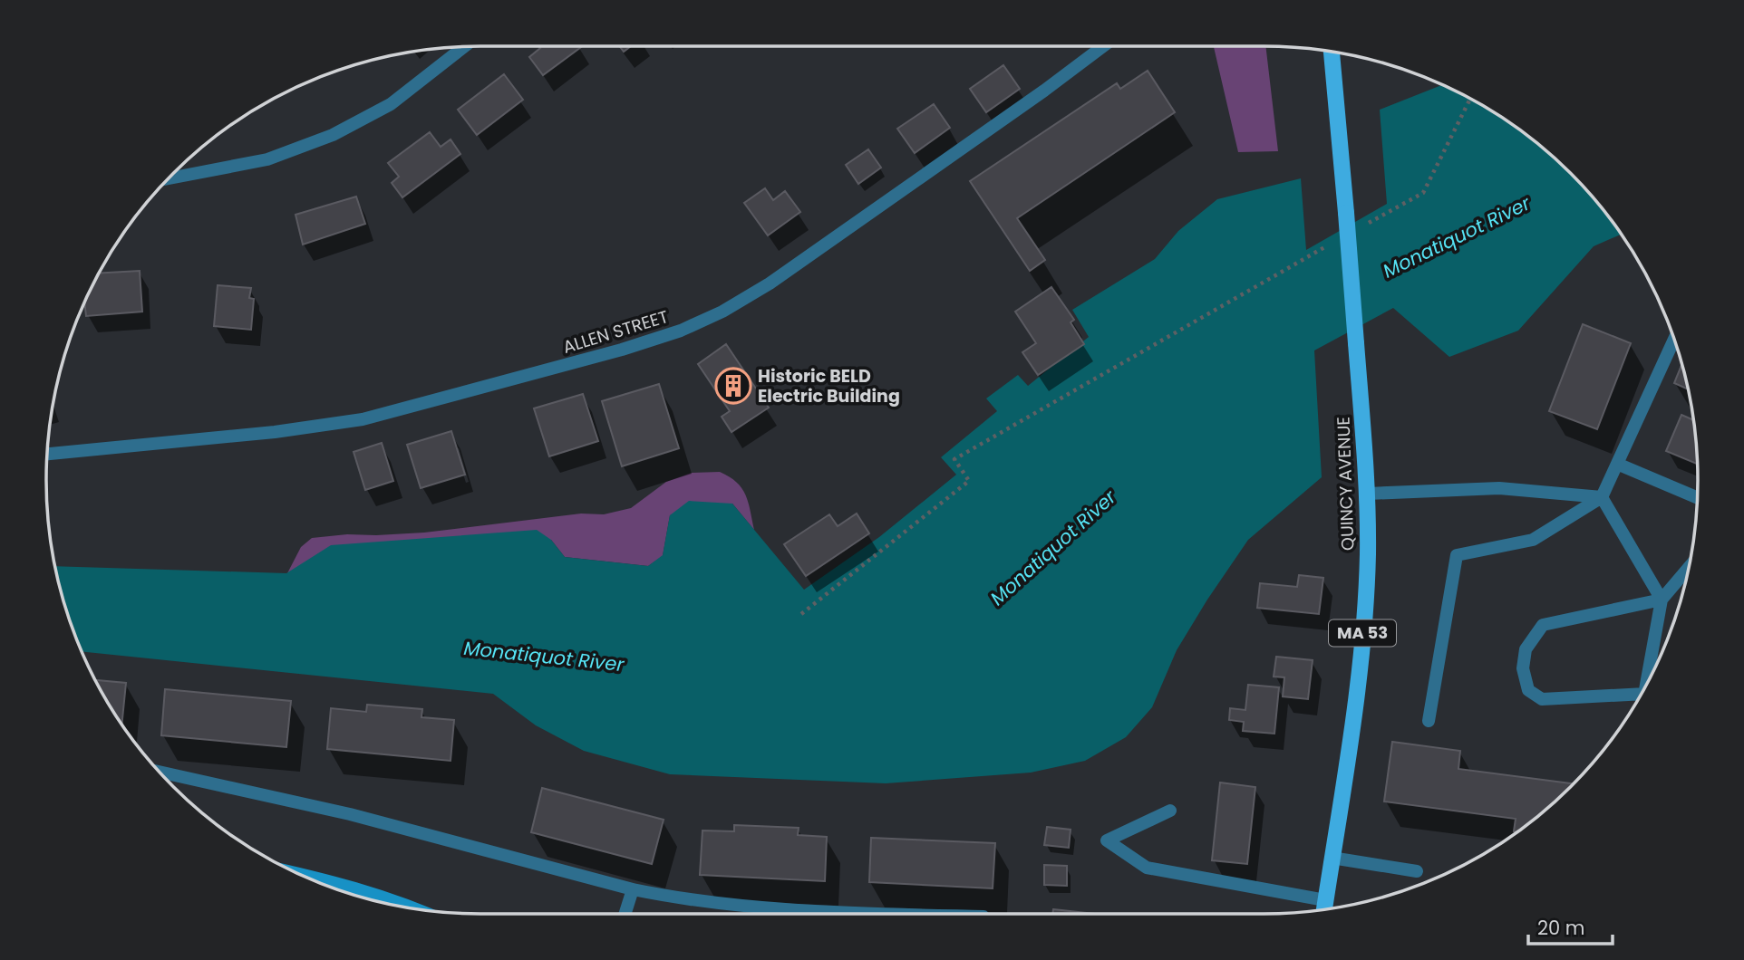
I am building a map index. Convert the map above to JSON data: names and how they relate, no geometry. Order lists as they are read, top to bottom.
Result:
{
  "streets": {
    "main road": ["QUINCY AVENUE", "MA 53"],
    "street": ["ALLEN STREET"]
  },
  "water": ["Monatiquot River"],
  "places": {
    "building": ["Historic BELD Electric Building"]
  },
  "scale_bar": "20 m"
}
